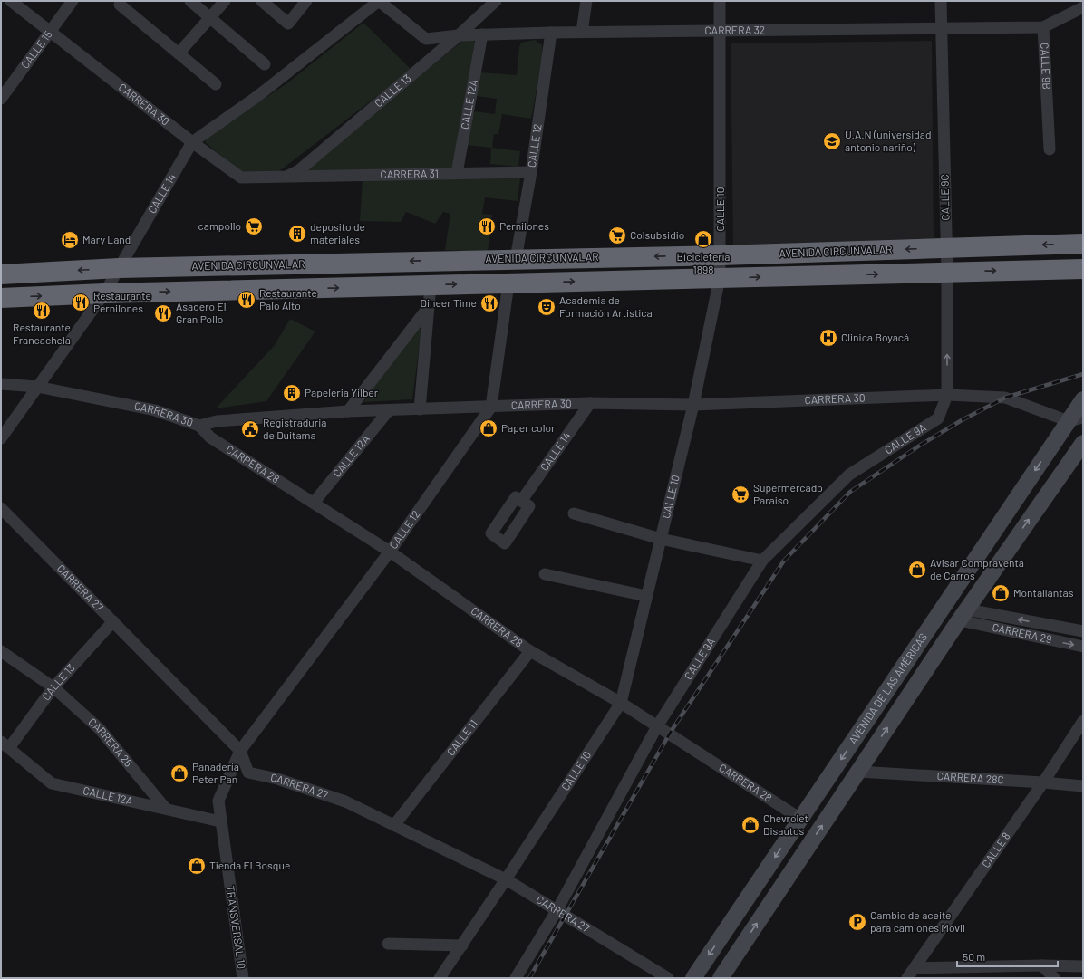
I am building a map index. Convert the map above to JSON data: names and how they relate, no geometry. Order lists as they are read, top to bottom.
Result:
{
  "streets": {
    "highway": ["AVENIDA CIRCUNVALAR"],
    "main road": ["AVENIDA DE LAS AMÉRICAS"],
    "street": [
      "CARRERA 32",
      "CALLE 15",
      "CALLE 9B",
      "CALLE 13",
      "CARRERA 30",
      "CALLE 12A",
      "CALLE 12",
      "CARRERA 31",
      "CALLE 14",
      "CALLE 9C",
      "CALLE 10",
      "CALLE 9A",
      "CARRERA 28",
      "CARRERA 27",
      "CARRERA 29",
      "CALLE 11",
      "CARRERA 26",
      "CARRERA 28C",
      "CALLE 8",
      "TRANSVERSAL 10"
    ]
  },
  "crossings": [
    ["CARRERA 32", "CALLE 9B"],
    ["CARRERA 32", "CALLE 13"],
    ["CARRERA 32", "CALLE 12A"],
    ["CARRERA 32", "CALLE 12"],
    ["CARRERA 32", "CALLE 14"],
    ["CARRERA 32", "CALLE 9C"],
    ["CARRERA 32", "CALLE 10"],
    ["CALLE 15", "CARRERA 30"],
    ["CALLE 13", "CARRERA 30"],
    ["CALLE 13", "CALLE 12A"],
    ["CALLE 13", "CARRERA 31"],
    ["CALLE 13", "CARRERA 27"],
    ["CALLE 13", "CARRERA 26"],
    ["CARRERA 30", "CALLE 12A"],
    ["CARRERA 30", "CALLE 12"],
    ["CARRERA 30", "CARRERA 31"],
    ["CARRERA 30", "CALLE 14"],
    ["CARRERA 30", "CALLE 9C"],
    ["CARRERA 30", "CALLE 10"],
    ["CARRERA 30", "CALLE 9A"],
    ["CARRERA 30", "CARRERA 28"],
    ["CARRERA 30", "AVENIDA DE LAS AMÉRICAS"],
    ["CALLE 12A", "CARRERA 31"],
    ["CALLE 12A", "CARRERA 28"],
    ["CALLE 12A", "CARRERA 26"],
    ["CALLE 12", "CARRERA 31"],
    ["CALLE 12", "AVENIDA CIRCUNVALAR"],
    ["CALLE 12", "CARRERA 28"],
    ["CALLE 12", "CARRERA 27"],
    ["CALLE 12", "TRANSVERSAL 10"],
    ["CALLE 14", "AVENIDA CIRCUNVALAR"],
    ["CALLE 9C", "AVENIDA CIRCUNVALAR"],
    ["CALLE 9C", "CALLE 9A"],
    ["CALLE 10", "AVENIDA CIRCUNVALAR"],
    ["CALLE 10", "CARRERA 28"],
    ["CALLE 10", "CARRERA 27"],
    ["CALLE 9A", "CARRERA 28"],
    ["CALLE 9A", "CARRERA 27"],
    ["CARRERA 28", "AVENIDA DE LAS AMÉRICAS"],
    ["CARRERA 28", "CALLE 11"],
    ["CARRERA 27", "CALLE 11"],
    ["CARRERA 27", "TRANSVERSAL 10"],
    ["CARRERA 29", "AVENIDA DE LAS AMÉRICAS"],
    ["AVENIDA DE LAS AMÉRICAS", "CARRERA 28C"],
    ["CARRERA 28C", "CALLE 8"]
  ],
  "places": {
    "school or university": ["U.A.N (universidad antonio nariño)"],
    "supermarket": ["campollo", "Colsubsidio", "Supermercado Paraiso"],
    "restaurant": [
      "Pernilones",
      "Restaurante Palo Alto",
      "Restaurante Pernilones",
      "Dineer Time",
      "Restaurante Francachela",
      "Asadero El Gran Pollo"
    ],
    "building": ["deposito de materiales", "Papeleria Yilber"],
    "shop": [
      "Bicicletería 1898",
      "Paper color",
      "Avisar Compraventa de Carros",
      "Montallantas",
      "Panadería Peter Pan",
      "Chevrolet Disautos",
      "Tienda El Bosque"
    ],
    "hotel": ["Mary Land"],
    "theatre": ["Academia de Formación Artistica"],
    "hospital": ["Clinica Boyacá"],
    "public building": ["Registraduria de Duitama"],
    "parking": ["Cambio de aceite para camiones Movil"]
  },
  "scale_bar": "50 m"
}
